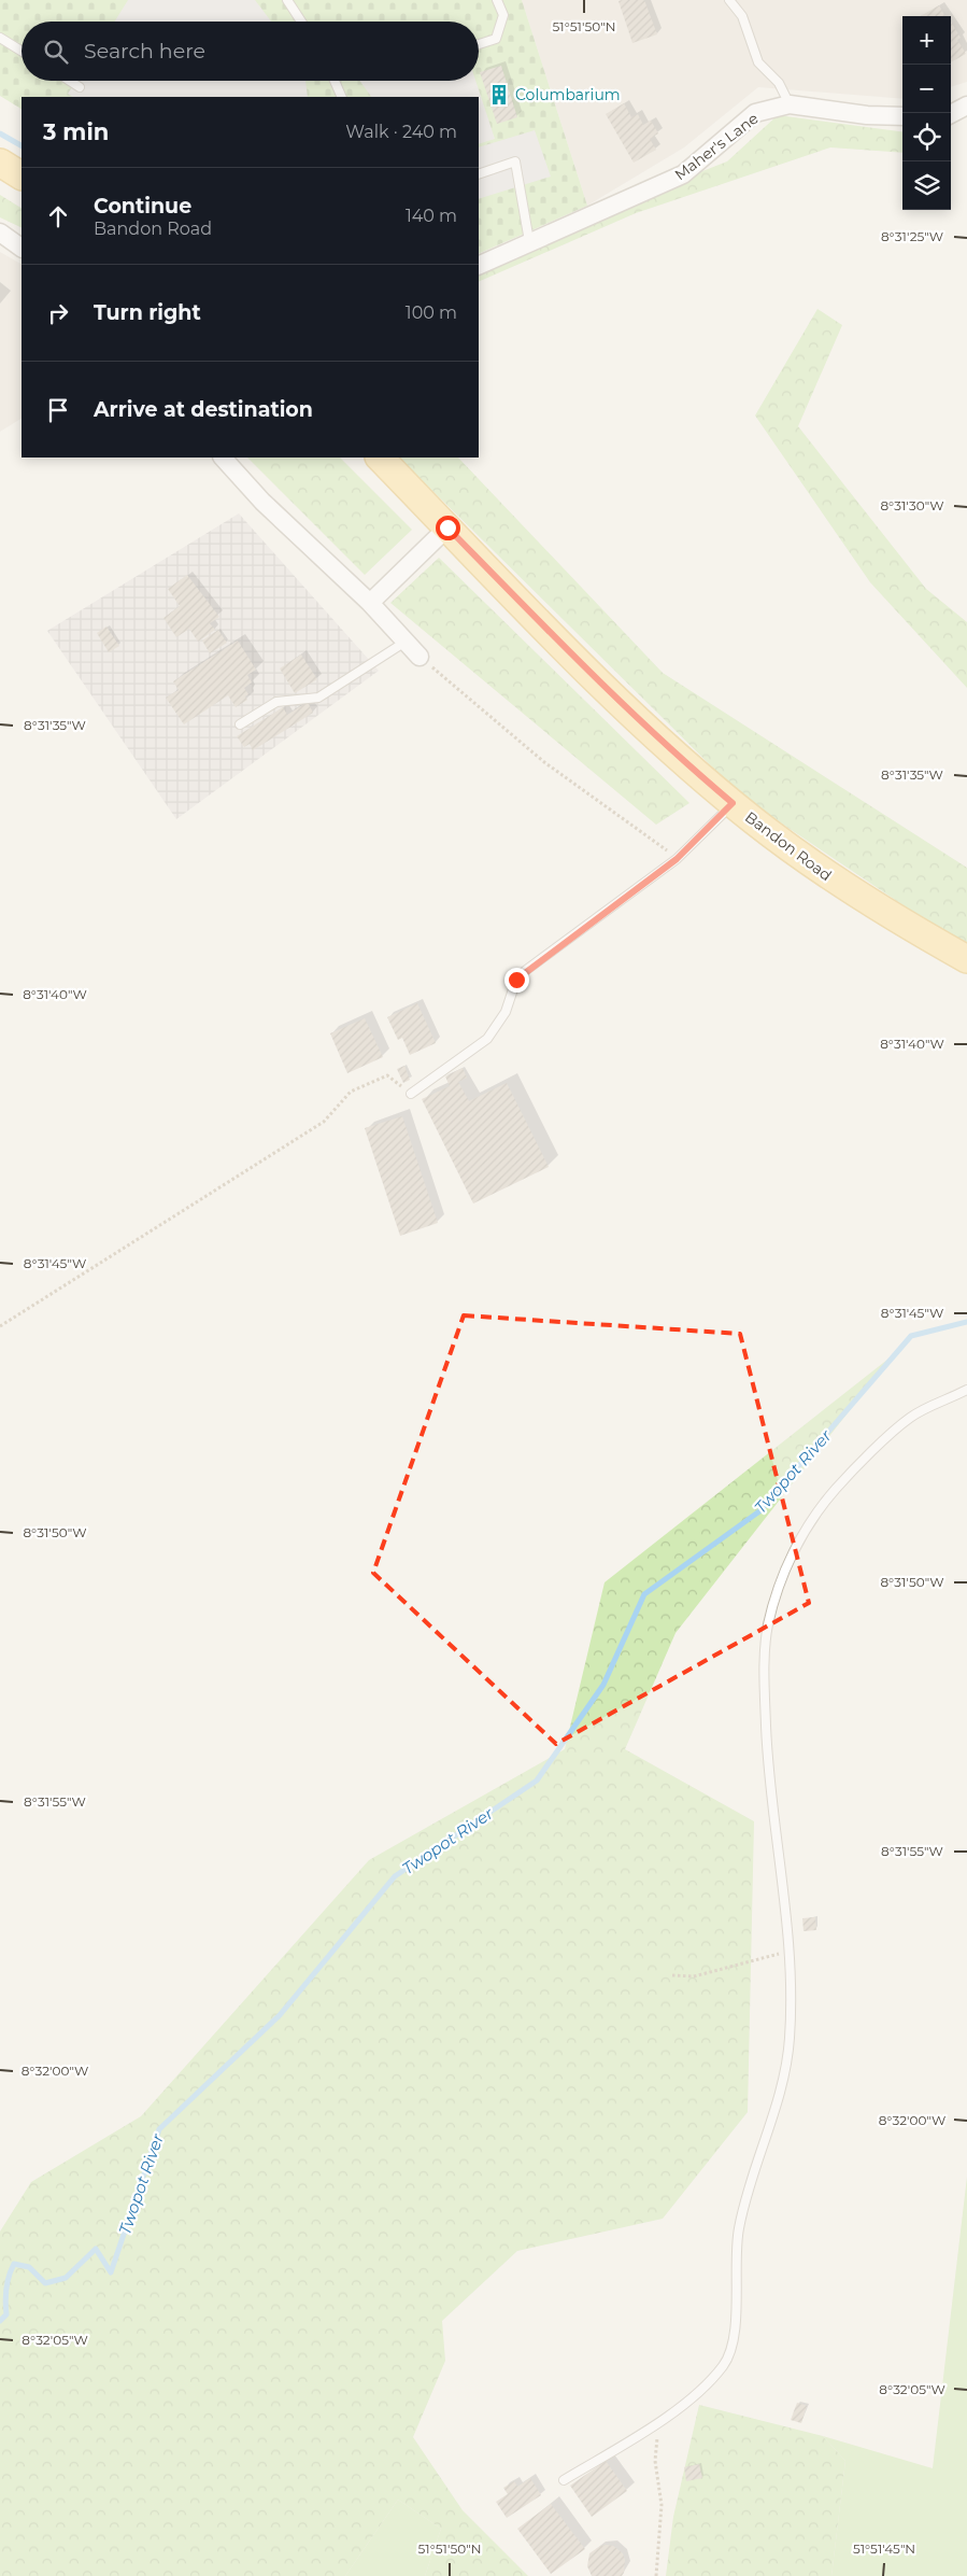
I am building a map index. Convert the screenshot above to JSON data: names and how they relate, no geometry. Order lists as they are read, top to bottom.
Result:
{
  "streets": {
    "main road": ["Bandon Road"],
    "street": ["Maher's Lane"]
  },
  "water": ["Twopot River"],
  "places": {
    "building": ["Columbarium"]
  },
  "page": {
    "map_buttons": ["+", "−"],
    "search": "Search here",
    "heading": ["3 min", "Walk · 240 m"],
    "list": [
      ["Continue", "Bandon Road", "140 m"],
      ["Turn right", "100 m"],
      "Arrive at destination"
    ]
  },
  "coordinates": [
    "51°51'50\"N",
    "8°31'25\"W",
    "8°31'30\"W",
    "8°31'35\"W",
    "8°31'40\"W",
    "8°31'45\"W",
    "8°31'50\"W",
    "8°31'55\"W",
    "8°32'00\"W",
    "8°32'05\"W",
    "51°51'45\"N"
  ]
}
